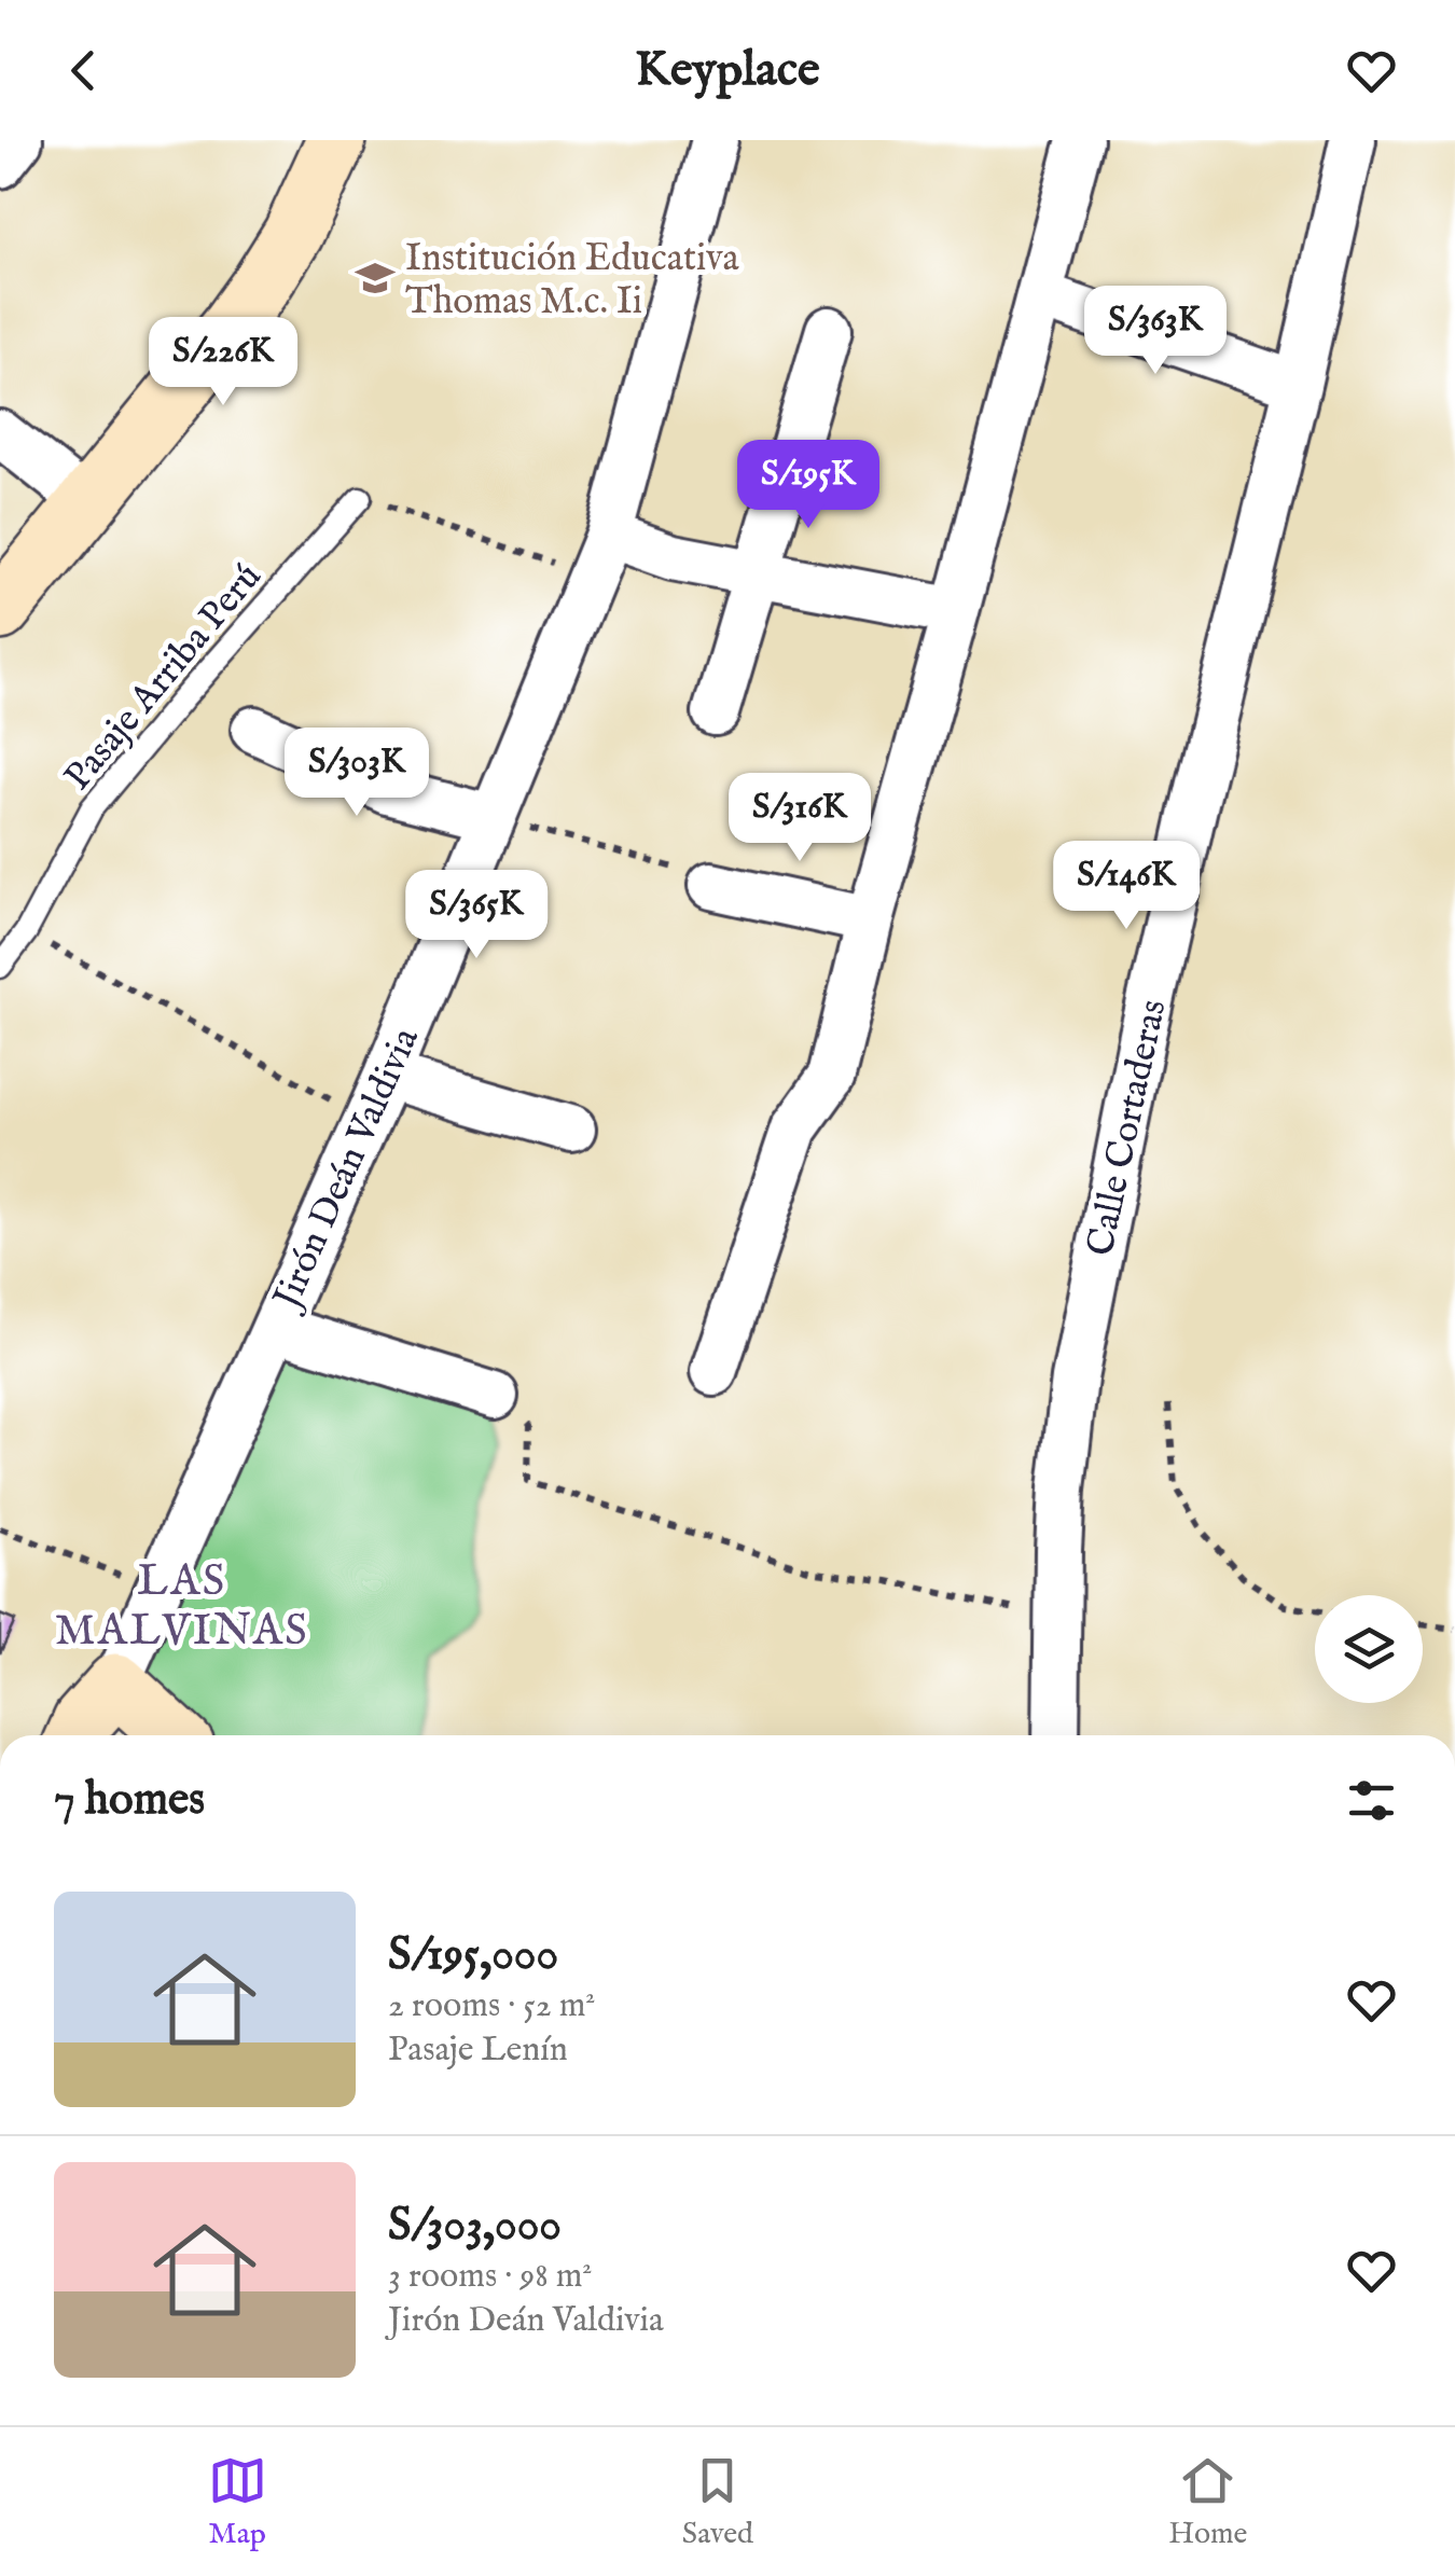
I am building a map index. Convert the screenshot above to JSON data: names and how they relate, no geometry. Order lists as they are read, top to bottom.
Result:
{
  "streets": {
    "street": ["Calle Cortaderas", "Jirón Deán Valdivia"],
    "lane": ["Pasaje Arriba Perú"]
  },
  "districts": ["LAS MALVINAS"],
  "places": {
    "school or university": ["Institución Educativa Thomas M.c. Ii"]
  },
  "page": {
    "header": "Keyplace",
    "price": [
      "S/363K",
      "S/226K",
      "S/195K",
      "S/303K",
      "S/316K",
      "S/146K",
      "S/365K"
    ],
    "heading": "7 homes",
    "list": [
      {
        "name": "S/195,000",
        "note": "2 rooms · 52 m² · Pasaje Lenín"
      },
      {
        "name": "S/303,000",
        "note": "3 rooms · 98 m² · Jirón Deán Valdivia"
      }
    ],
    "tabs": ["Map", "Saved", "Home"]
  }
}
